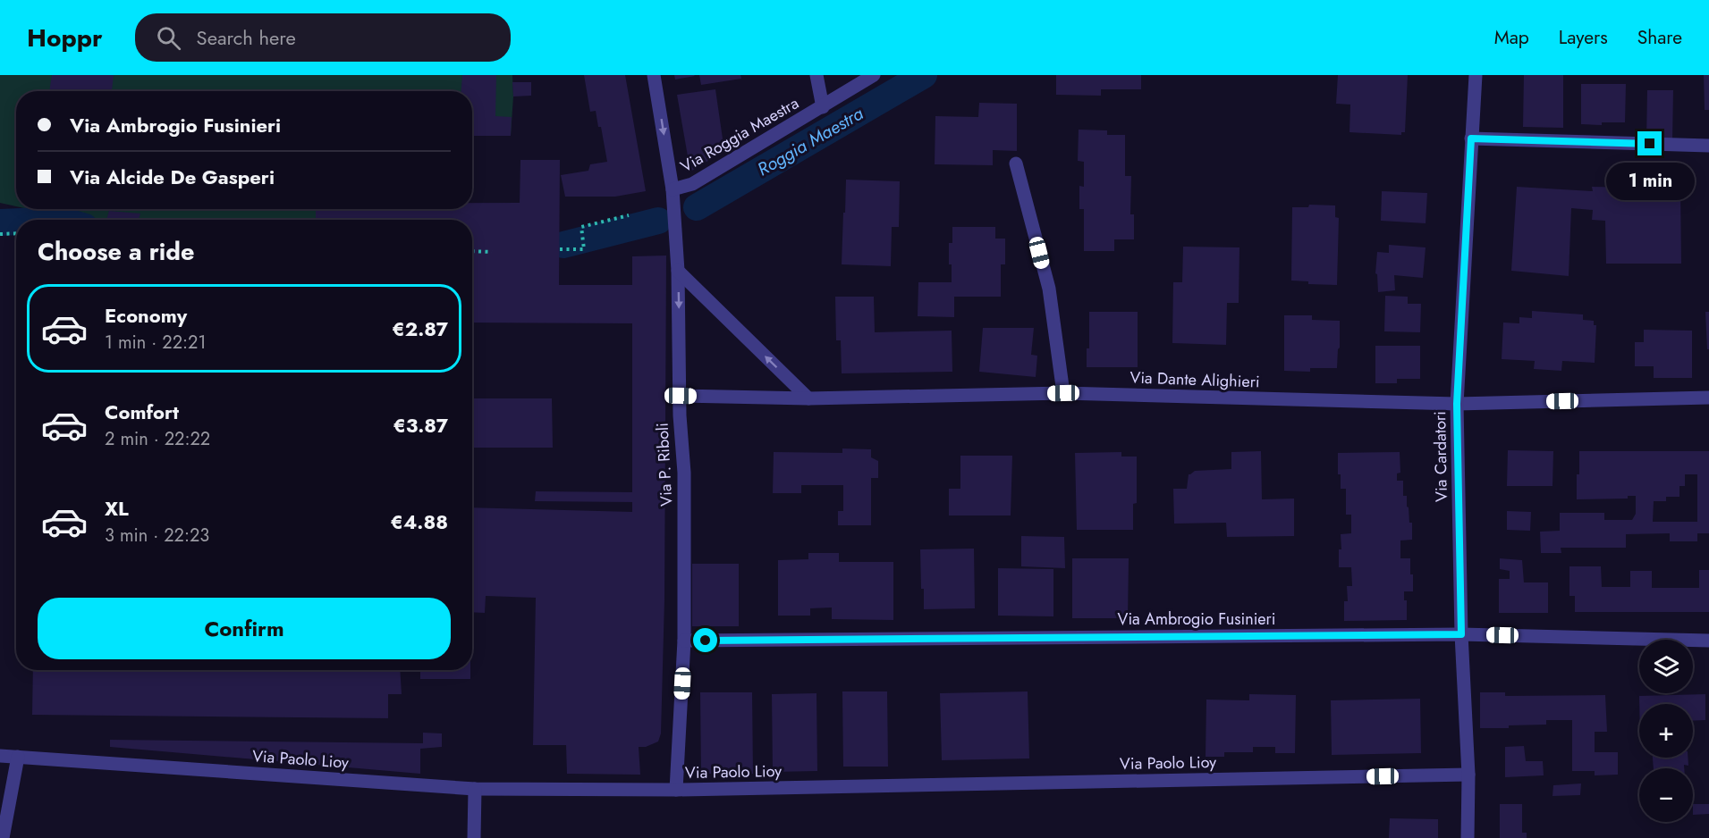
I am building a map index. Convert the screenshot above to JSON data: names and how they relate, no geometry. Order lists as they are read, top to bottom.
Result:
{
  "streets": {
    "street": [
      "Via Roggia Maestra",
      "Via Dante Alighieri",
      "Via Cardatori",
      "Via P. Riboli",
      "Via Ambrogio Fusinieri",
      "Via Paolo Lioy"
    ]
  },
  "crossings": [
    ["Via Roggia Maestra", "Via P. Riboli"],
    ["Via Dante Alighieri", "Via Cardatori"],
    ["Via Dante Alighieri", "Via P. Riboli"],
    ["Via Cardatori", "Via Ambrogio Fusinieri"],
    ["Via Cardatori", "Via Paolo Lioy"],
    ["Via P. Riboli", "Via Ambrogio Fusinieri"],
    ["Via P. Riboli", "Via Paolo Lioy"]
  ],
  "water": ["Roggia Maestra"],
  "page": {
    "header": "Hoppr",
    "search": "Search here",
    "nav": ["Map", "Layers", "Share"],
    "banner": ["Via Ambrogio Fusinieri", "Via Alcide De Gasperi"],
    "bubble": "1 min",
    "heading": "Choose a ride",
    "list": [
      {
        "name": "Economy",
        "note": "1 min · 22:21",
        "value": "€2.87"
      },
      {
        "name": "Comfort",
        "note": "2 min · 22:22",
        "value": "€3.87"
      },
      {
        "name": "XL",
        "note": "3 min · 22:23",
        "value": "€4.88"
      }
    ],
    "buttons": "Confirm",
    "map_buttons": ["+", "−"]
  }
}
